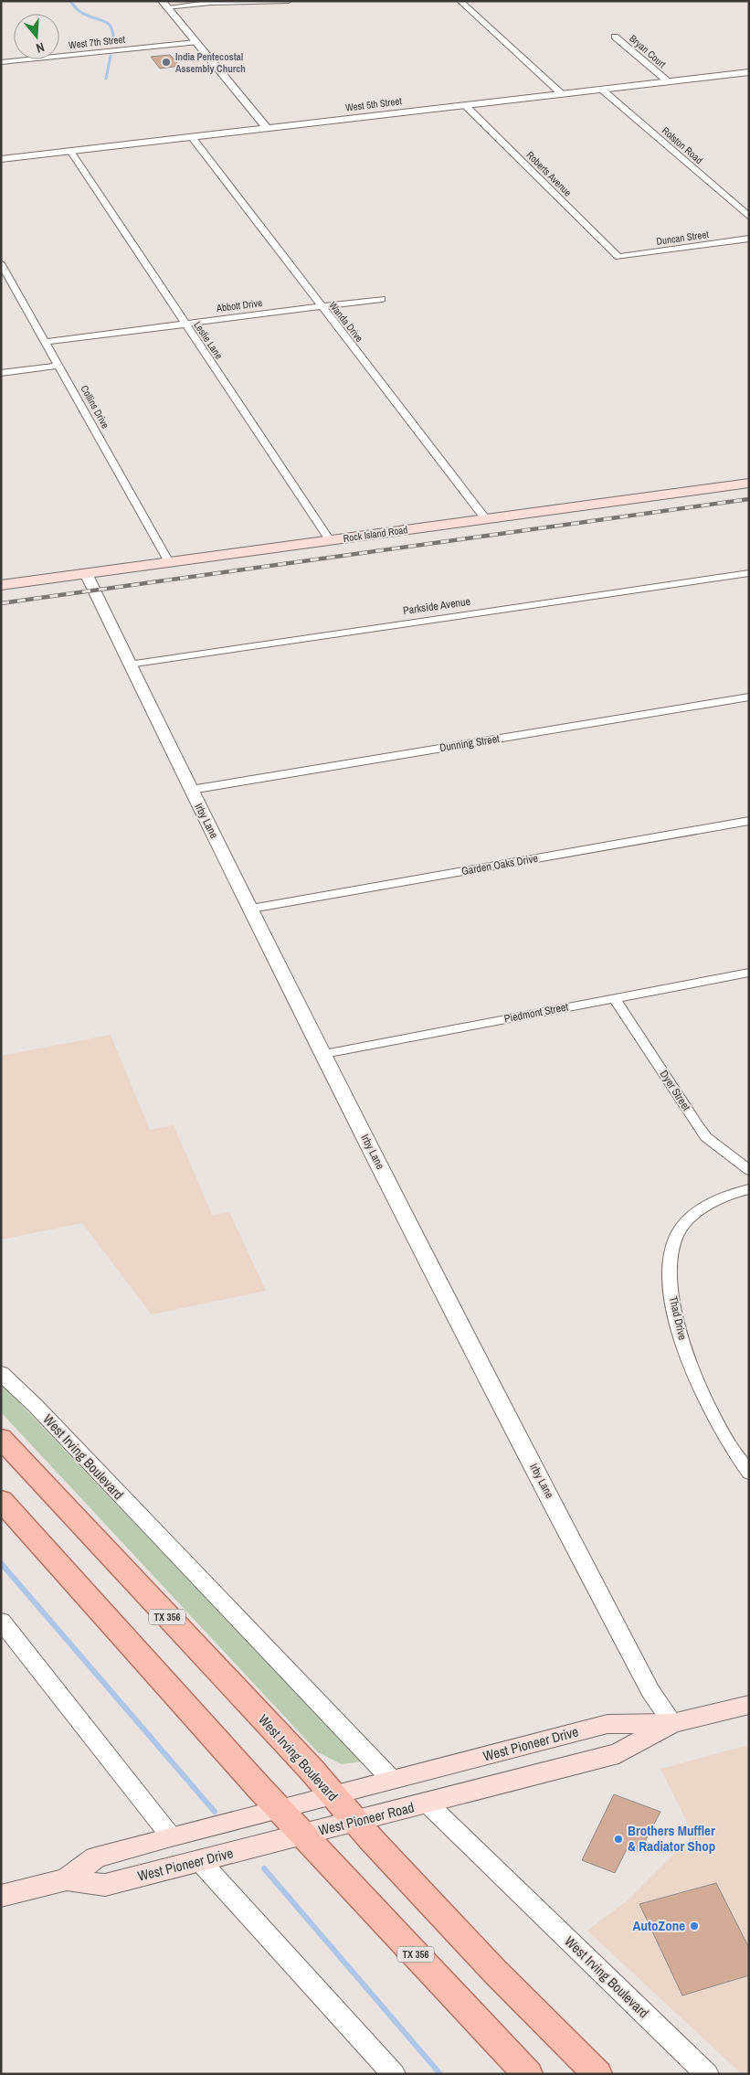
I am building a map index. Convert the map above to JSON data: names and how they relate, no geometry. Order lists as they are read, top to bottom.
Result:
{
  "streets": {
    "main road": [
      "Rock Island Road",
      "West Irving Boulevard",
      "TX 356",
      "West Pioneer Drive",
      "West Pioneer Road"
    ],
    "street": [
      "West 7th Street",
      "Bryan Court",
      "West 5th Street",
      "Rolston Road",
      "Roberts Avenue",
      "Duncan Street",
      "Abbott Drive",
      "Wanda Drive",
      "Leslie Lane",
      "Collins Drive",
      "Parkside Avenue",
      "Dunning Street",
      "Irby Lane",
      "Garden Oaks Drive",
      "Piedmont Street",
      "Dyer Street",
      "Thad Drive"
    ]
  },
  "crossings": [
    ["Bryan Court", "West 5th Street"],
    ["West 5th Street", "Rolston Road"],
    ["West 5th Street", "Roberts Avenue"],
    ["West 5th Street", "Wanda Drive"],
    ["West 5th Street", "Leslie Lane"],
    ["Roberts Avenue", "Duncan Street"],
    ["Abbott Drive", "Wanda Drive"],
    ["Abbott Drive", "Leslie Lane"],
    ["Abbott Drive", "Collins Drive"],
    ["Wanda Drive", "Rock Island Road"],
    ["Leslie Lane", "Rock Island Road"],
    ["Collins Drive", "Rock Island Road"],
    ["Rock Island Road", "Irby Lane"],
    ["Parkside Avenue", "Irby Lane"],
    ["Dunning Street", "Irby Lane"],
    ["Irby Lane", "Garden Oaks Drive"],
    ["Irby Lane", "Piedmont Street"],
    ["Irby Lane", "West Pioneer Drive"],
    ["Piedmont Street", "Dyer Street"],
    ["West Irving Boulevard", "West Pioneer Drive"],
    ["West Irving Boulevard", "West Pioneer Road"],
    ["TX 356", "West Pioneer Drive"],
    ["TX 356", "West Pioneer Road"],
    ["West Pioneer Drive", "West Pioneer Road"]
  ],
  "places": ["India Pentecostal Assembly Church", "Brothers Muffler & Radiator Shop", "AutoZone"],
  "north": "bottom"
}
